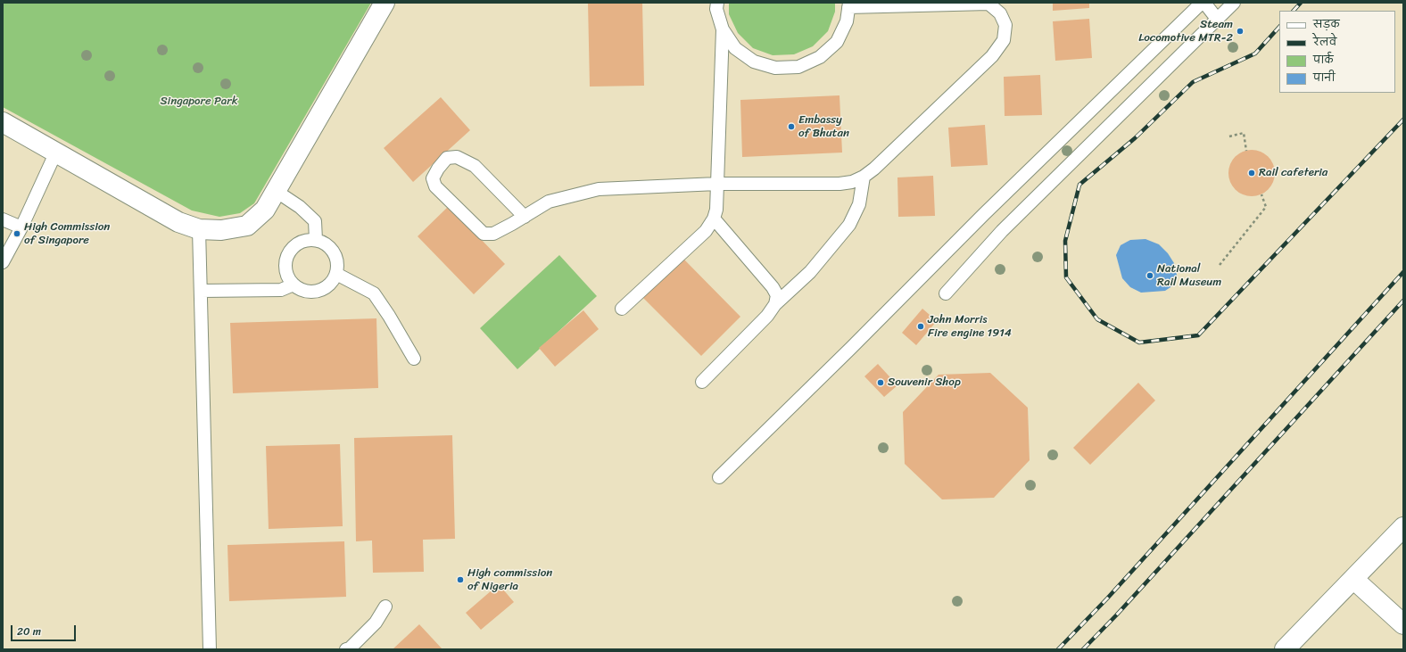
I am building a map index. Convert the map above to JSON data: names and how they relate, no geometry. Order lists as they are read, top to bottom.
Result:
{
  "parks": ["Singapore Park"],
  "places": [
    "Steam Locomotive MTR-2",
    "Embassy of Bhutan",
    "Rail cafeteria",
    "High Commission of Singapore",
    "National Rail Museum",
    "John Morris Fire engine 1914",
    "Souvenir Shop",
    "High commission of Nigeria"
  ],
  "legend": [
    "सड़क",
    "रेलवे",
    "पार्क",
    "पानी"
  ],
  "scale_bar": "20 m"
}
